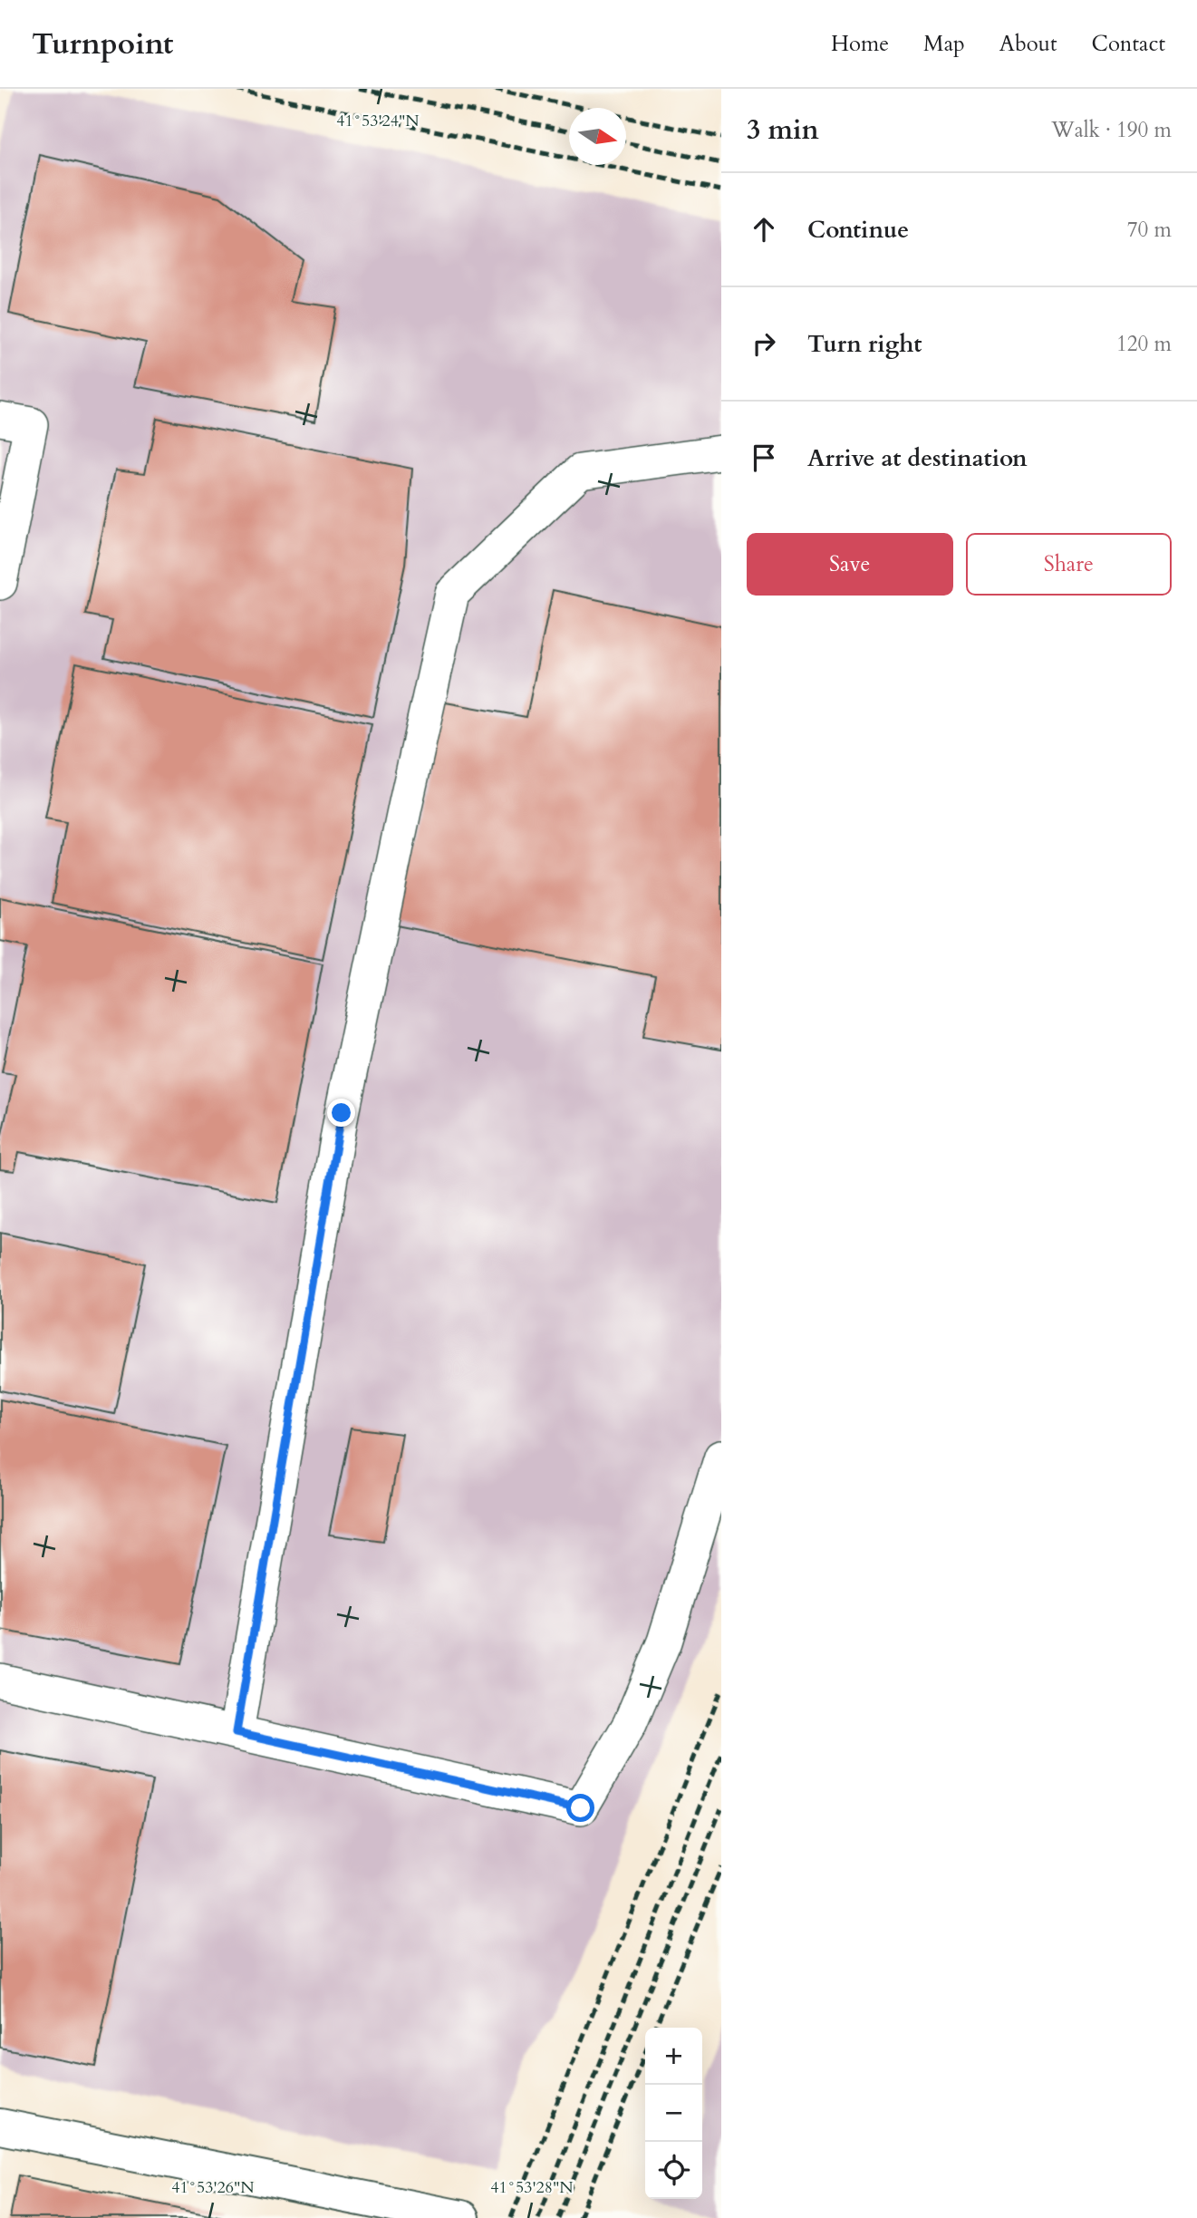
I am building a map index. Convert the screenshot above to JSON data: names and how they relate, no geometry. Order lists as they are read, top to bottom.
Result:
{
  "north": "right",
  "page": {
    "header": "Turnpoint",
    "nav": [
      "Home",
      "Map",
      "About",
      "Contact"
    ],
    "heading": ["3 min", "Walk · 190 m"],
    "list": [
      ["Continue", "70 m"],
      ["Turn right", "120 m"],
      "Arrive at destination"
    ],
    "buttons": ["Save", "Share"],
    "map_buttons": ["+", "−"]
  },
  "coordinates": ["41°53'24\"N", "41°53'26\"N", "41°53'28\"N"]
}
